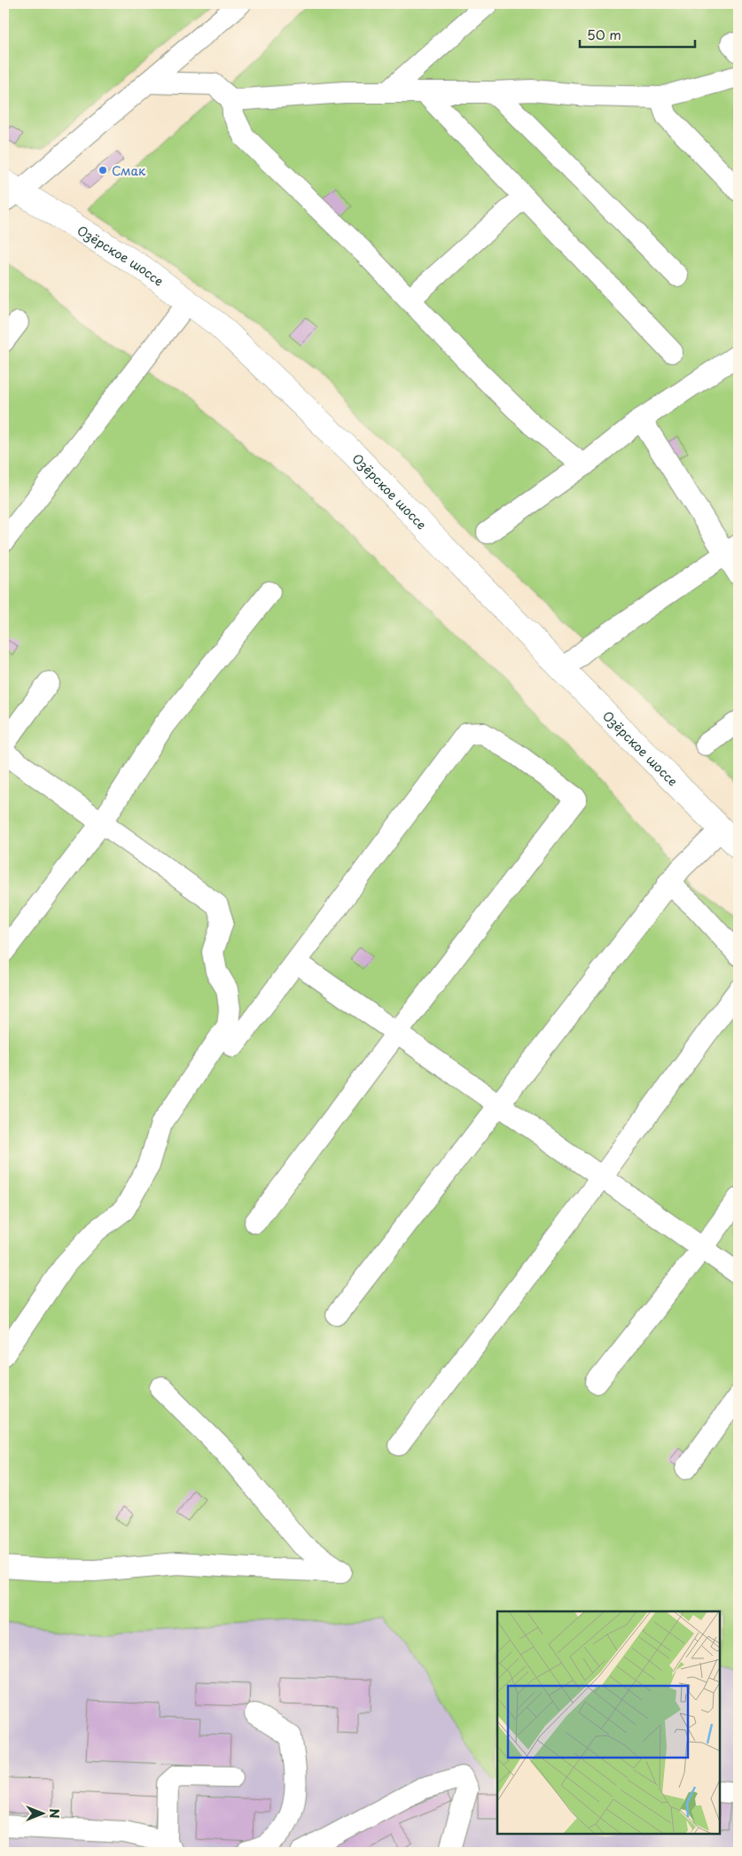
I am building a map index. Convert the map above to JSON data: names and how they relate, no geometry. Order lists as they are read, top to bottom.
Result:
{
  "streets": {
    "main road": ["Озёрское шоссе"]
  },
  "places": ["Смак"],
  "scale_bar": "50 m",
  "north": "right"
}
